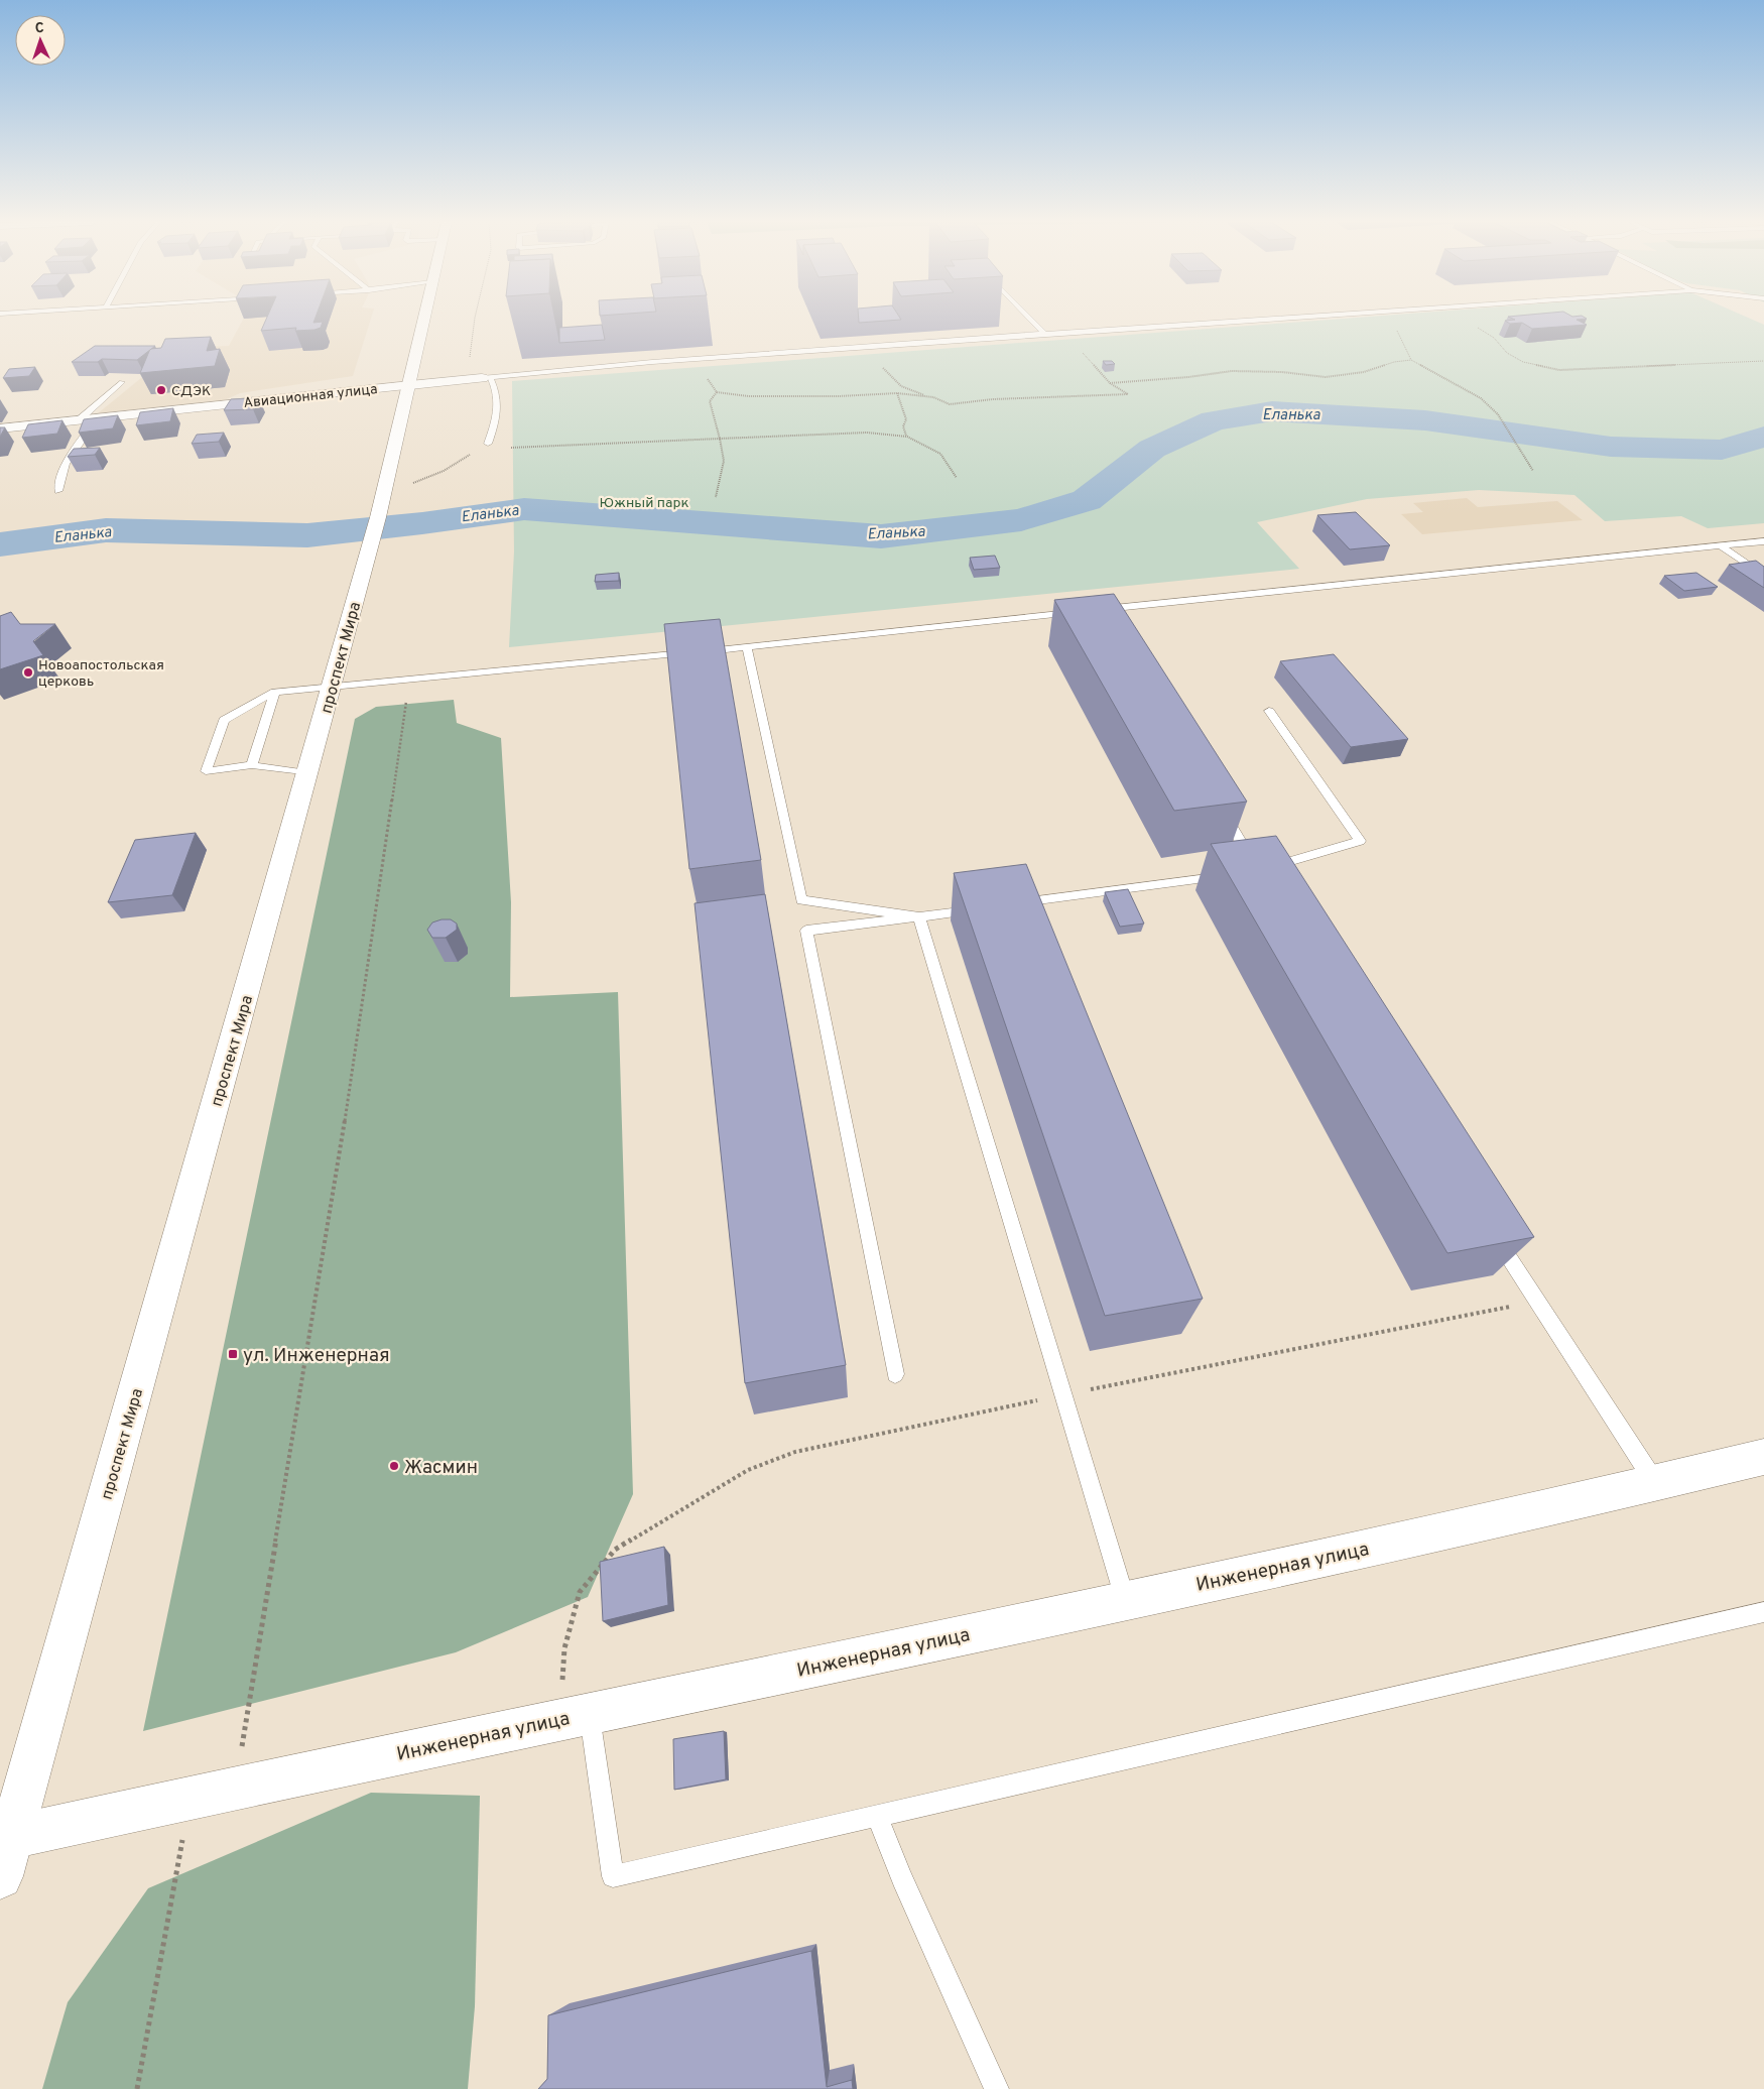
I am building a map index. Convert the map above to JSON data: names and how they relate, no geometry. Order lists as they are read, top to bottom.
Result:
{
  "streets": {
    "main road": ["Авиационная улица", "проспект Мира", "Инженерная улица"]
  },
  "crossings": [
    ["Авиационная улица", "проспект Мира"],
    ["проспект Мира", "Инженерная улица"]
  ],
  "water": ["Еланька"],
  "parks": ["Южный парк"],
  "places": {
    "other": ["СДЭК", "Новоапостольская церковь", "Жасмин"],
    "transit": ["ул. Инженерная"]
  },
  "north": "top"
}
